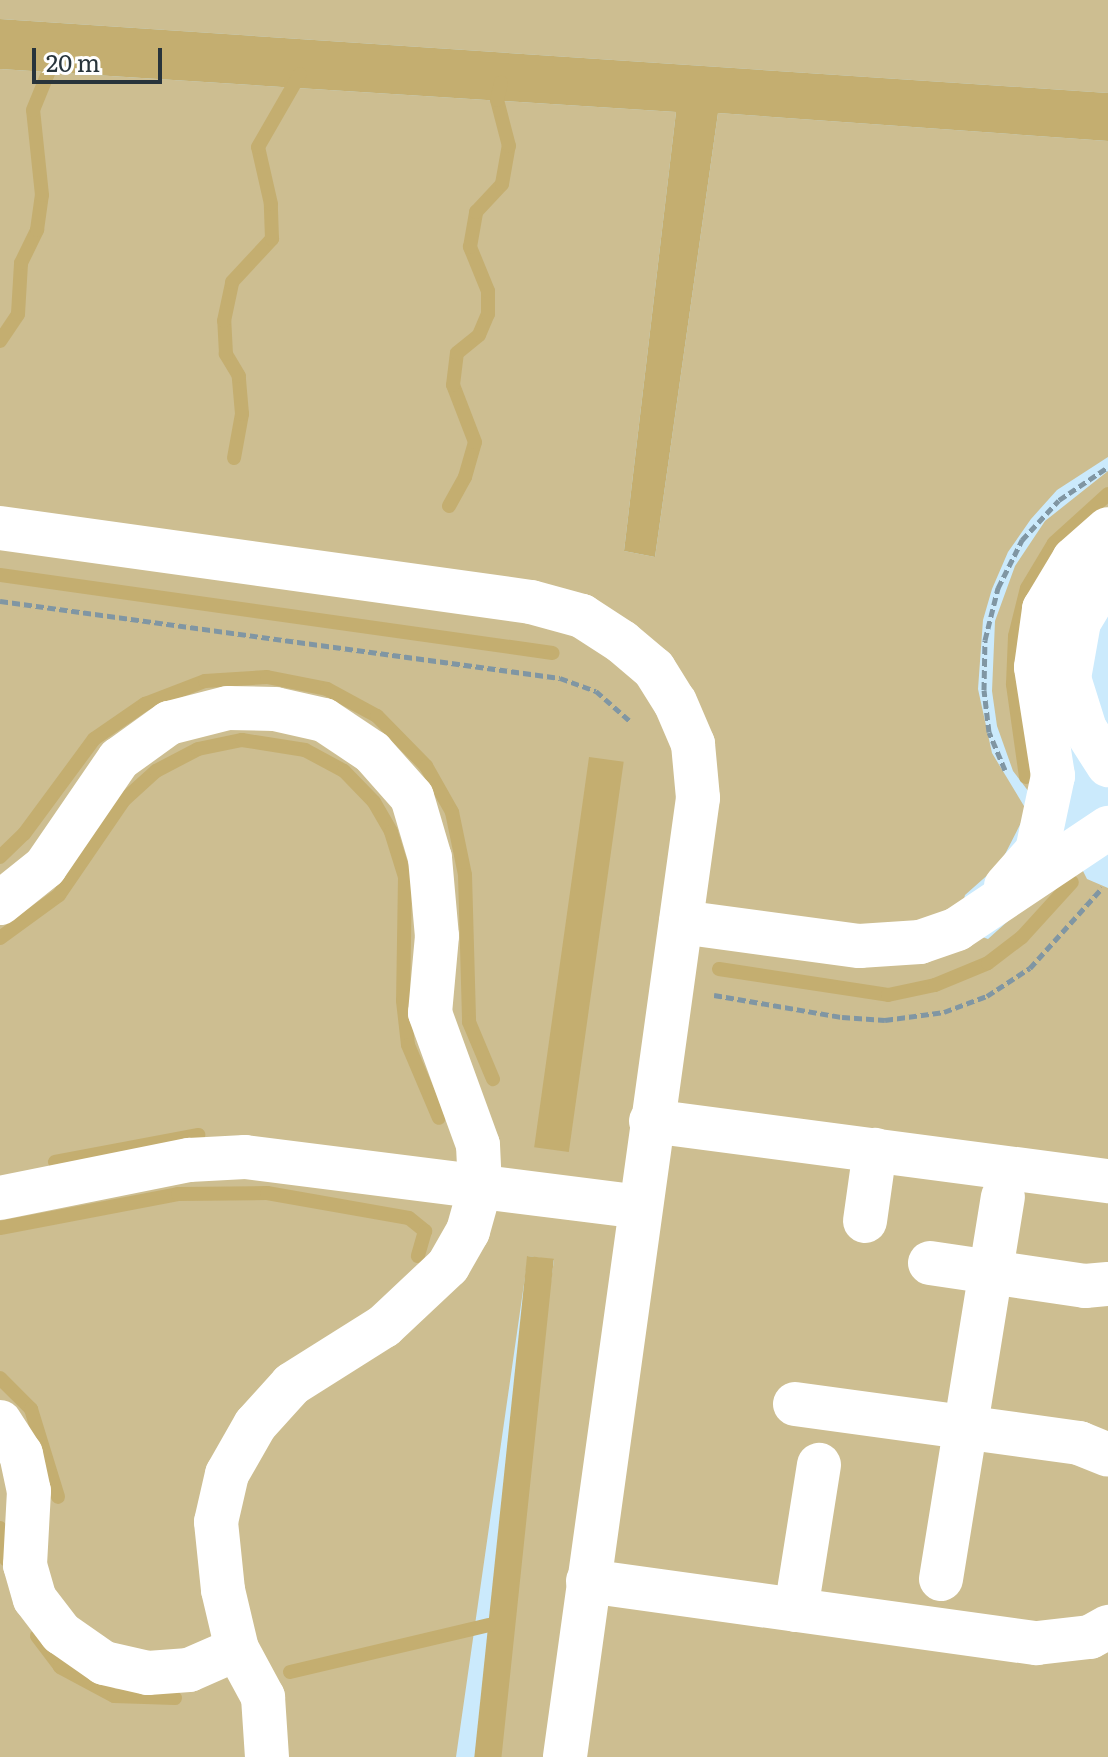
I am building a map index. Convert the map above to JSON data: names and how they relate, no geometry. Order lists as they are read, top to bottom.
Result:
{
  "scale_bar": "20 m"
}
